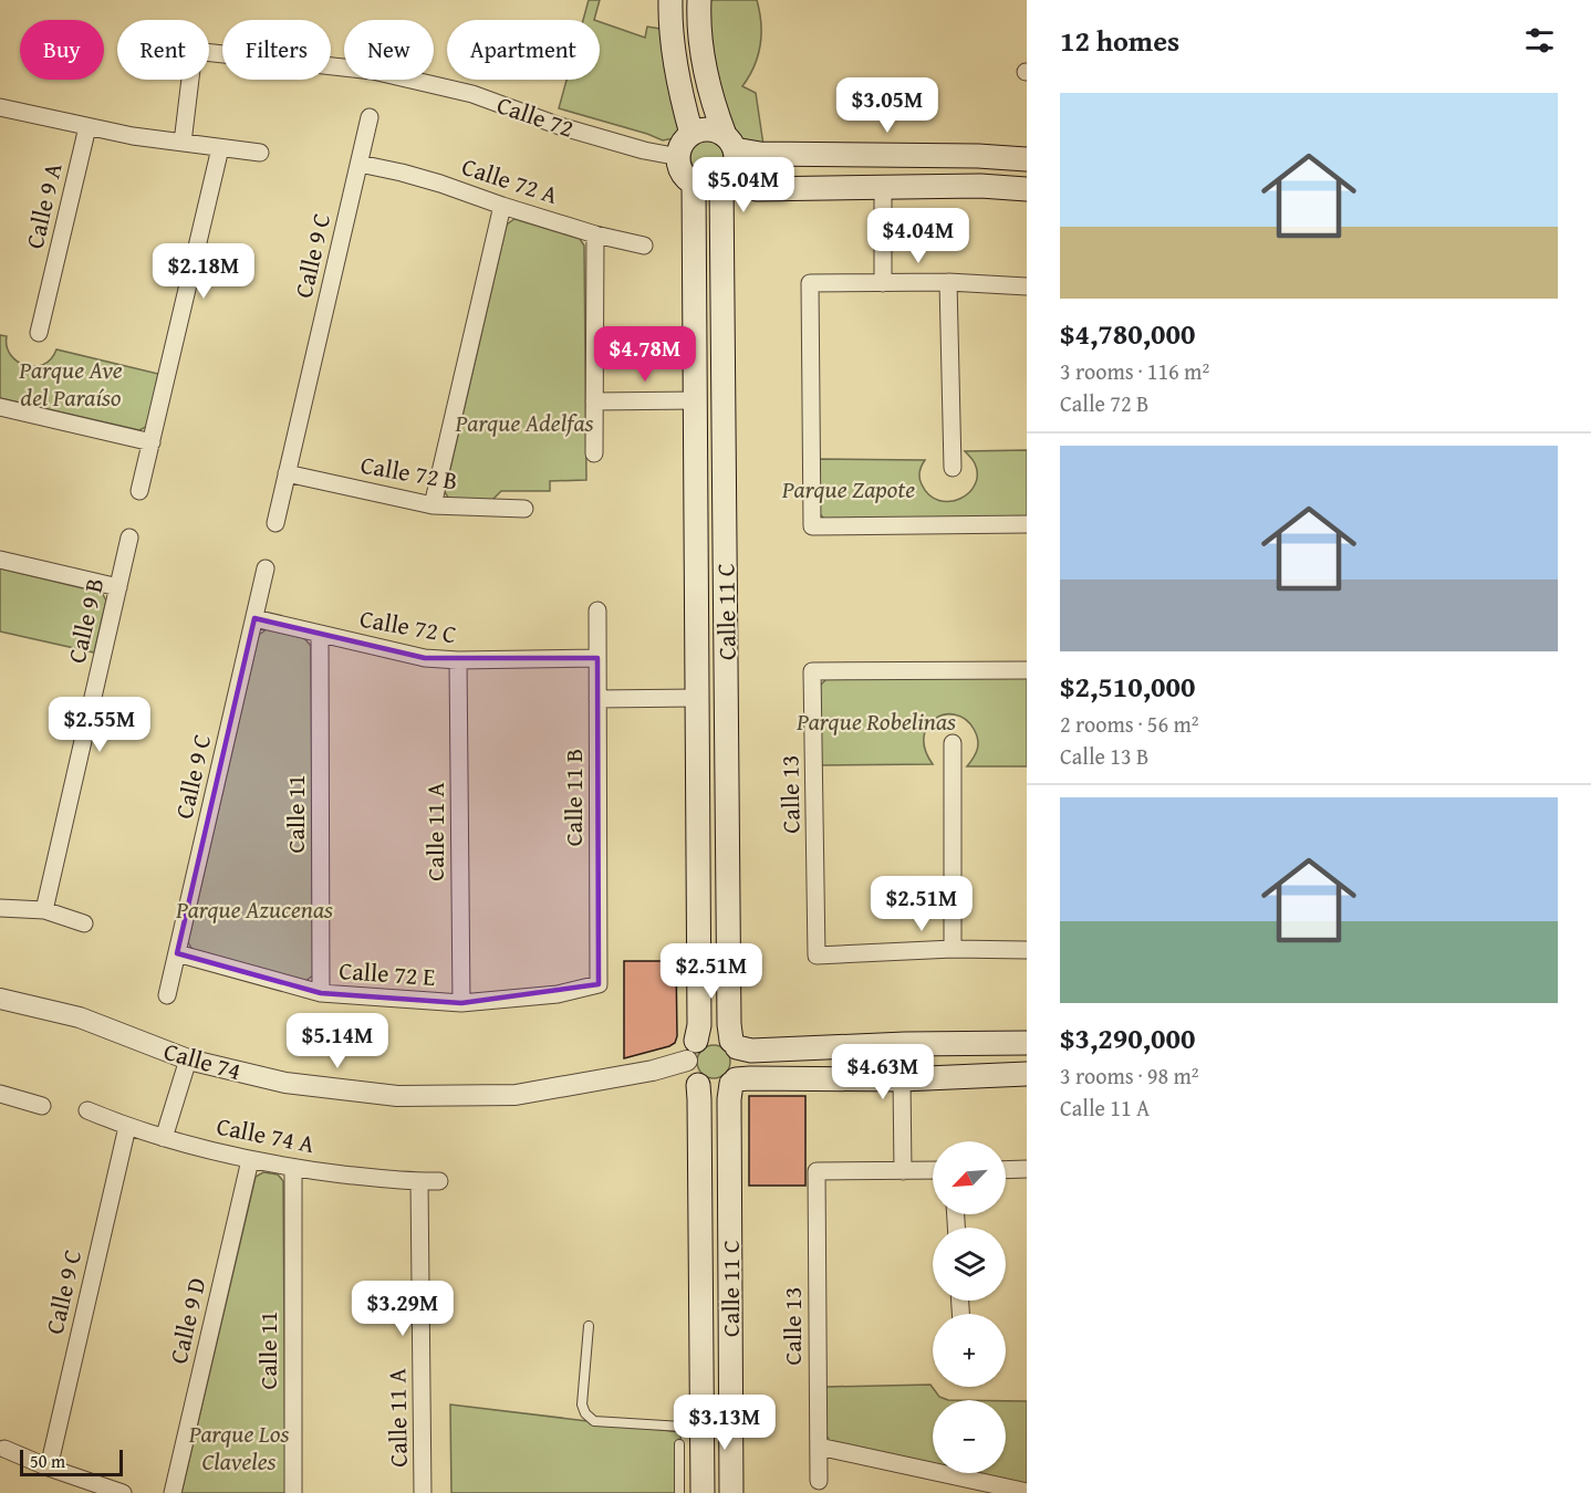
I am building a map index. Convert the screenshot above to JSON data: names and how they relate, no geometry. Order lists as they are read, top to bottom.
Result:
{
  "streets": {
    "main road": ["Calle 11 C"],
    "street": [
      "Calle 72",
      "Calle 72 A",
      "Calle 9 A",
      "Calle 9 C",
      "Calle 72 B",
      "Calle 9 B",
      "Calle 72 C",
      "Calle 13",
      "Calle 11 B",
      "Calle 11",
      "Calle 11 A",
      "Calle 72 E",
      "Calle 74",
      "Calle 74 A",
      "Calle 9 D"
    ]
  },
  "crossings": [
    ["Calle 72", "Calle 11 C"],
    ["Calle 72 A", "Calle 9 C"],
    ["Calle 9 C", "Calle 72 B"],
    ["Calle 9 C", "Calle 72 C"],
    ["Calle 9 C", "Calle 72 E"],
    ["Calle 9 C", "Calle 74 A"],
    ["Calle 11 C", "Calle 74"],
    ["Calle 72 C", "Calle 11 B"],
    ["Calle 72 C", "Calle 11"],
    ["Calle 72 C", "Calle 11 A"],
    ["Calle 11 B", "Calle 72 E"],
    ["Calle 11", "Calle 72 E"],
    ["Calle 11", "Calle 74 A"],
    ["Calle 11 A", "Calle 72 E"],
    ["Calle 11 A", "Calle 74 A"],
    ["Calle 74 A", "Calle 9 D"]
  ],
  "parks": [
    "Parque Ave del Paraíso",
    "Parque Adelfas",
    "Parque Zapote",
    "Parque Robelinas",
    "Parque Azucenas",
    "Parque Los Claveles"
  ],
  "scale_bar": "50 m",
  "north": "bottom left",
  "page": {
    "heading": "12 homes",
    "chip": [
      "Buy",
      "Rent",
      "Filters",
      "New",
      "Apartment"
    ],
    "price": [
      "$3.05M",
      "$5.04M",
      "$4.04M",
      "$2.18M",
      "$4.78M",
      "$2.55M",
      "$2.51M",
      "$2.51M",
      "$5.14M",
      "$4.63M",
      "$3.29M",
      "$3.13M"
    ],
    "list": [
      {
        "name": "$4,780,000",
        "note": "3 rooms · 116 m² · Calle 72 B"
      },
      {
        "name": "$2,510,000",
        "note": "2 rooms · 56 m² · Calle 13 B"
      },
      {
        "name": "$3,290,000",
        "note": "3 rooms · 98 m² · Calle 11 A"
      }
    ],
    "map_buttons": ["+", "−"],
    "scale": "50 m"
  }
}
